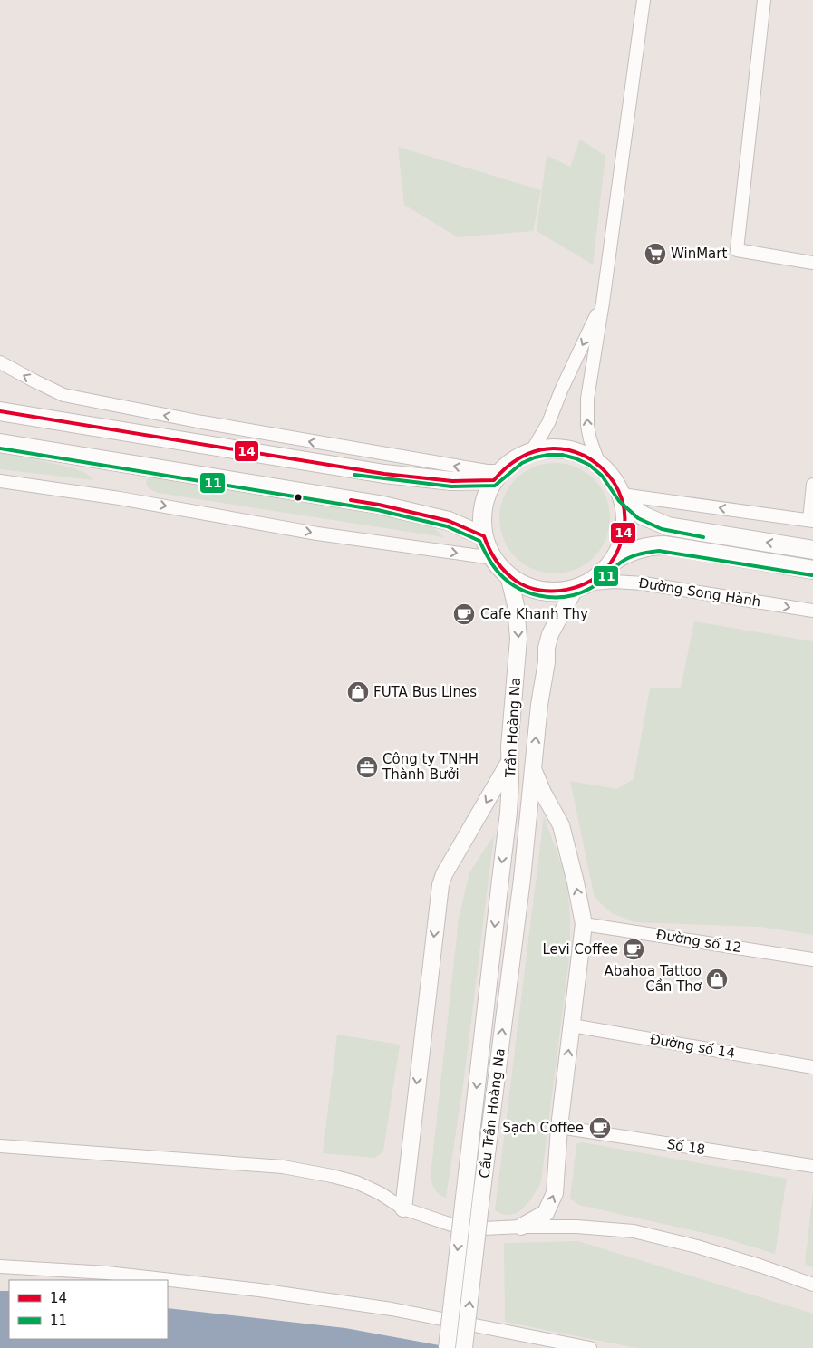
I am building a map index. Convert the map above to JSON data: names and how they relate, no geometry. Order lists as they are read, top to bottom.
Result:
{
  "streets": {
    "main road": ["Trần Hoàng Na", "Cầu Trần Hoàng Na"],
    "street": [
      "Đường Song Hành",
      "Đường số 12",
      "Đường số 14",
      "Số 18"
    ]
  },
  "crossings": [
    ["Đường Song Hành", "Trần Hoàng Na"],
    ["Trần Hoàng Na", "Cầu Trần Hoàng Na"]
  ],
  "places": {
    "supermarket": ["WinMart"],
    "cafe": ["Cafe Khanh Thy", "Levi Coffee", "Sạch Coffee"],
    "shop": ["FUTA Bus Lines", "Abahoa Tattoo Cần Thơ"],
    "office": ["Công ty TNHH Thành Bưởi"]
  },
  "lines": ["transit line 14", "transit line 11"],
  "legend": ["14", "11"]
}
